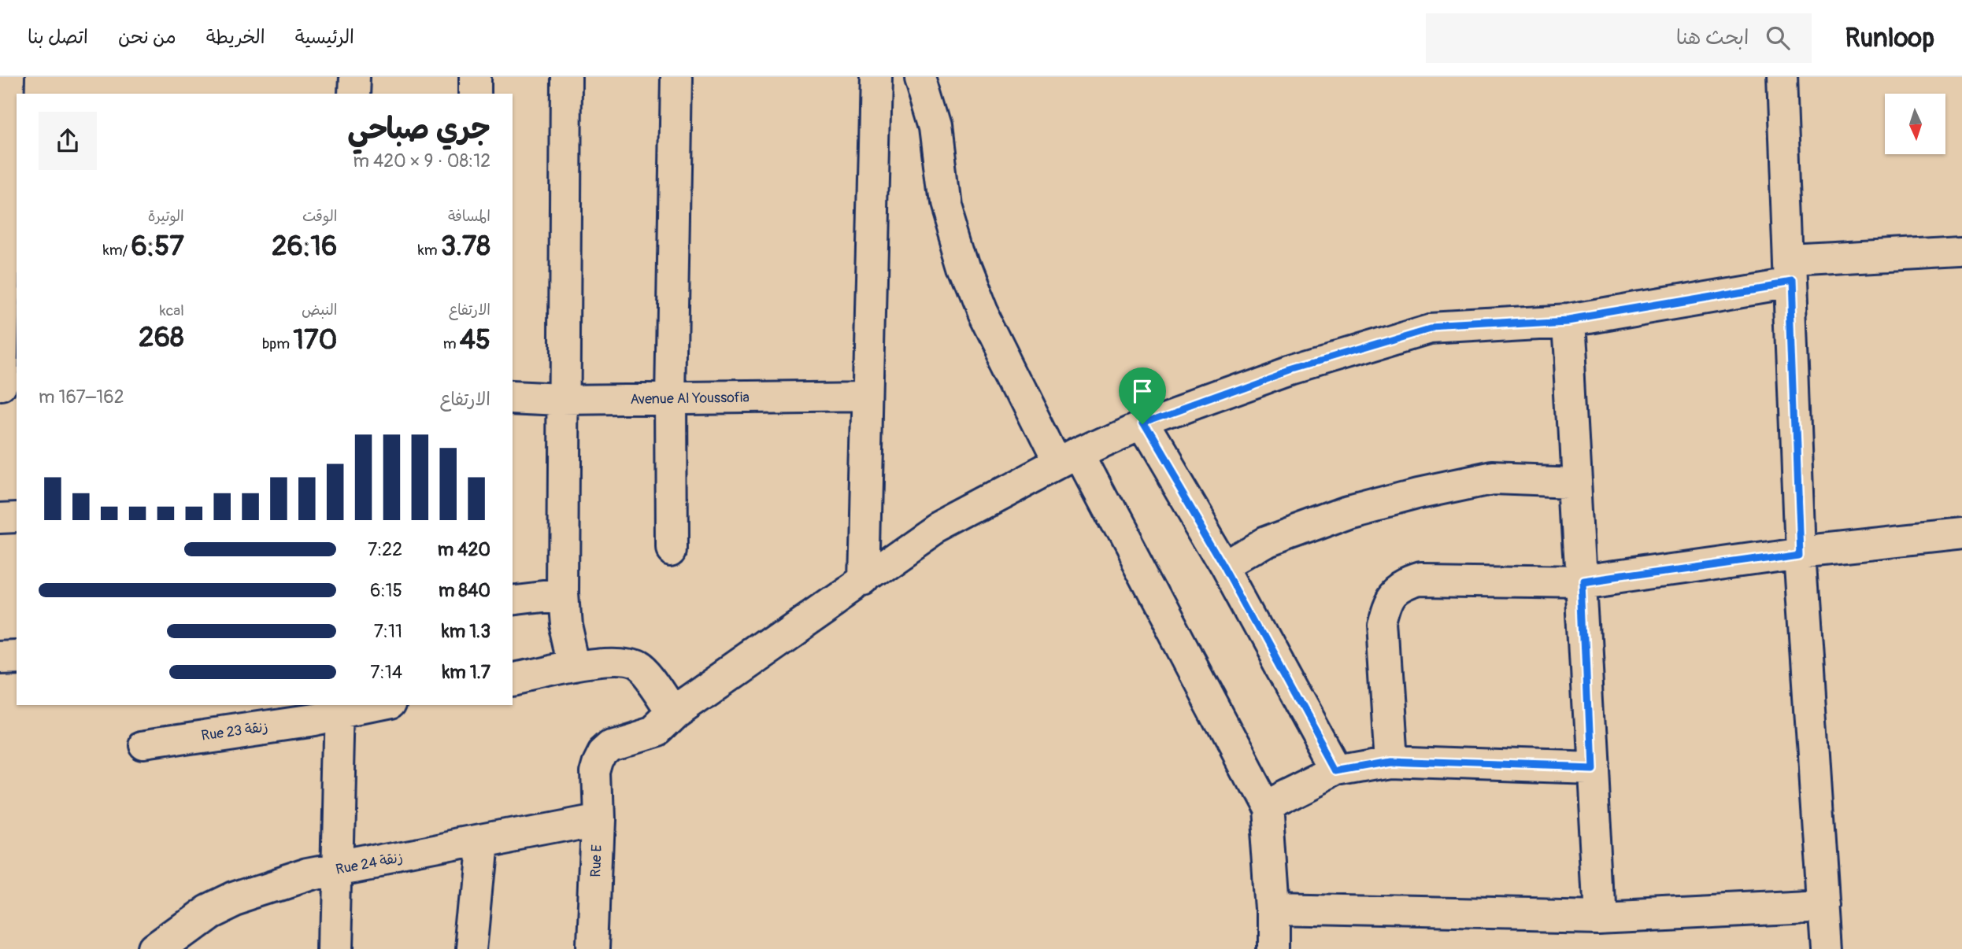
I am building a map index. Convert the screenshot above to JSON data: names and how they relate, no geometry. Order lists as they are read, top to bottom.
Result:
{
  "streets": {
    "street": [
      "Avenue Al Youssofia",
      "Rue 23 زنقة",
      "Rue E",
      "Rue 24 زنقة"
    ]
  },
  "crossings": [
    ["Rue E", "Rue 24 زنقة"]
  ],
  "north": "bottom",
  "page": {
    "header": "Runloop",
    "search": "ابحث هنا",
    "nav": [
      "الرئيسية",
      "الخريطة",
      "من نحن",
      "اتصل بنا"
    ],
    "heading": ["جري صباحي", "08:12 · 9 × 420 m"],
    "stats": [
      ["المسافة", "3.78 km"],
      ["الوقت", "26:16"],
      ["الوتيرة", "6:57 /km"],
      ["الارتفاع", "45 m"],
      ["النبض", "170 bpm"],
      ["kcal", "268"]
    ],
    "chart": ["الارتفاع", "162–167 m"],
    "list": [
      {
        "name": "420 m",
        "note": "7:22"
      },
      {
        "name": "840 m",
        "note": "6:15"
      },
      {
        "name": "1.3 km",
        "note": "7:11"
      },
      {
        "name": "1.7 km",
        "note": "7:14"
      }
    ]
  }
}
